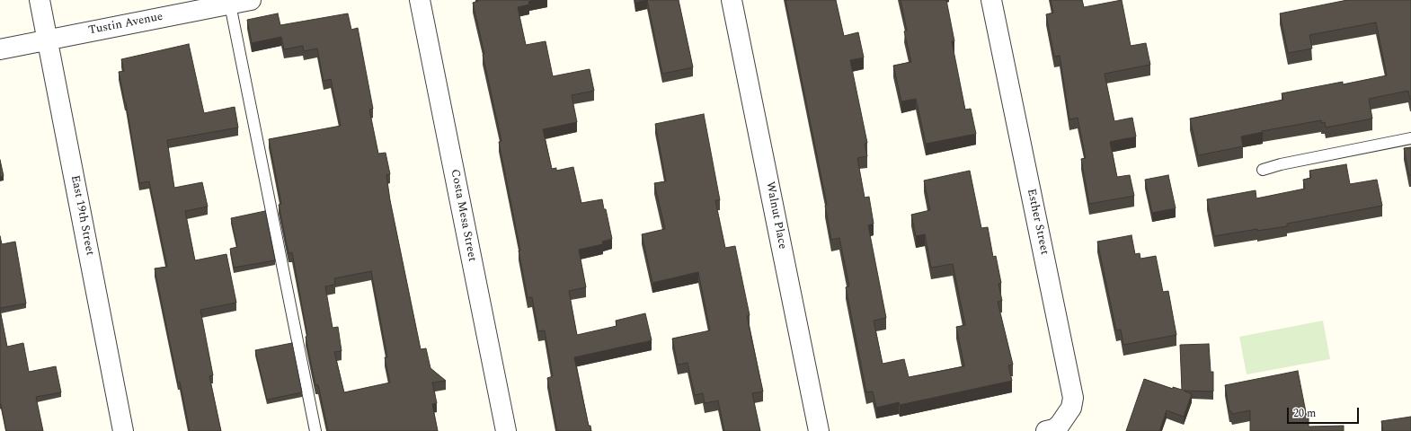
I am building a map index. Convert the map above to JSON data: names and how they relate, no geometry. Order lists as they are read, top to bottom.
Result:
{
  "streets": {
    "street": [
      "Tustin Avenue",
      "East 19th Street",
      "Costa Mesa Street",
      "Walnut Place",
      "Esther Street"
    ]
  },
  "crossings": [
    ["Tustin Avenue", "East 19th Street"]
  ],
  "scale_bar": "20 m"
}
